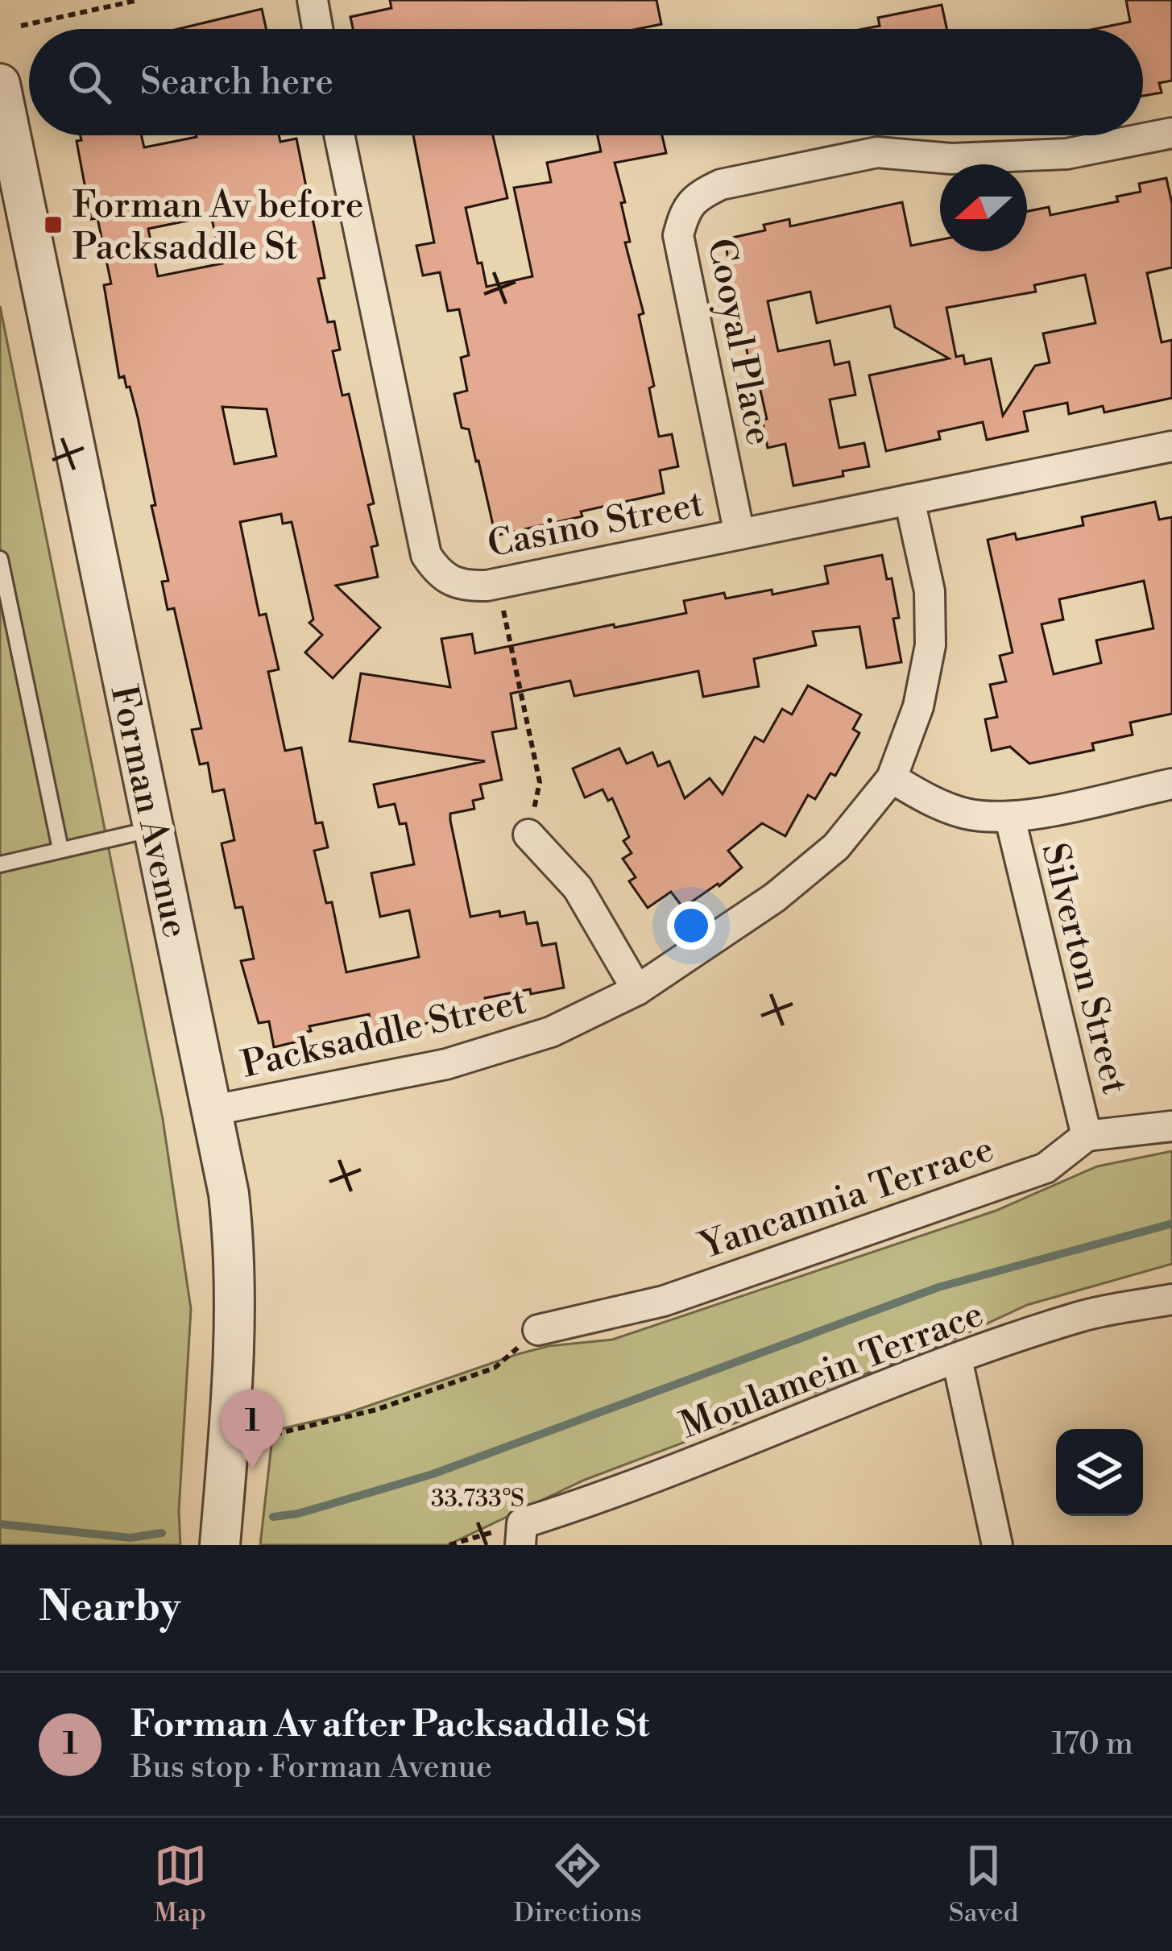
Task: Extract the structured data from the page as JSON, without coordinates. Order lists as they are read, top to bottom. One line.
{"streets":{"street":["Cooyal Place","Casino Street","Forman Avenue","Silverton Street","Packsaddle Street","Yancannia Terrace","Moulamein Terrace"]},"crossings":[["Cooyal Place","Casino Street"],["Casino Street","Packsaddle Street"],["Forman Avenue","Packsaddle Street"],["Silverton Street","Yancannia Terrace"]],"places":{"transit":["Forman Av before Packsaddle St"]},"north":"left","page":{"search":"Search here","pins":"1","heading":"Nearby","list":[{"mark":"1","name":"Forman Av after Packsaddle St","note":"Bus stop · Forman Avenue","value":"170 m"}],"nav":["Map","Directions","Saved"]},"coordinates":["33.733°S"]}
